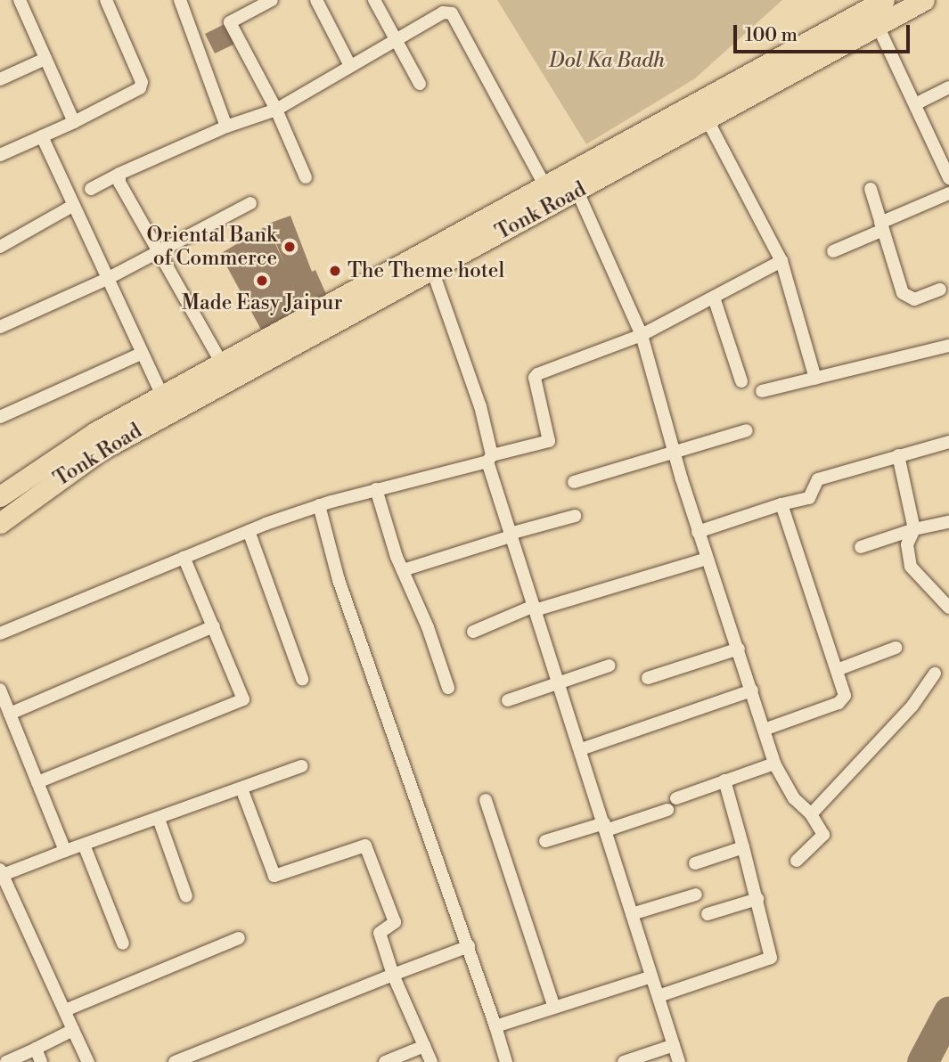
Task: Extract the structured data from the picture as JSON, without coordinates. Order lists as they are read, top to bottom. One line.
{"streets":{"main road":["Tonk Road"]},"parks":["Dol Ka Badh"],"places":["Oriental Bank of Commerce","The Theme hotel","Made Easy Jaipur"],"scale_bar":"100 m"}
